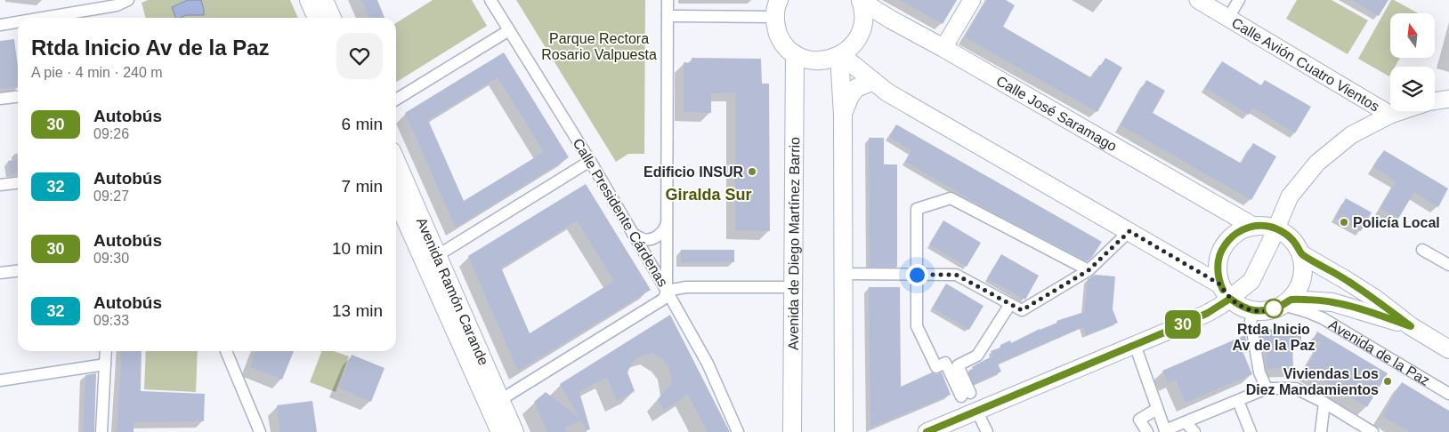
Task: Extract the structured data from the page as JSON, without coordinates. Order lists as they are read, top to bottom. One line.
{"streets":{"main road":["Calle José Saramago","Avenida de Diego Martínez Barrio","Avenida Ramón Carande"],"street":["Calle Avión Cuatro Vientos","Calle Presidente Cárdenas","Avenida de la Paz"]},"districts":["Giralda Sur"],"parks":["Parque Rectora Rosario Valpuesta"],"places":["Edificio INSUR","Policía Local","Rtda Inicio Av de la Paz","Viviendas Los Diez Mandamientos"],"lines":["bus line 30"],"north":"top","page":{"on_map":"30","heading":["Rtda Inicio Av de la Paz","A pie · 4 min · 240 m"],"list":[{"mark":"30","name":"Autobús","note":"09:26","value":"6 min"},{"mark":"32","name":"Autobús","note":"09:27","value":"7 min"},{"mark":"30","name":"Autobús","note":"09:30","value":"10 min"},{"mark":"32","name":"Autobús","note":"09:33","value":"13 min"}]}}
